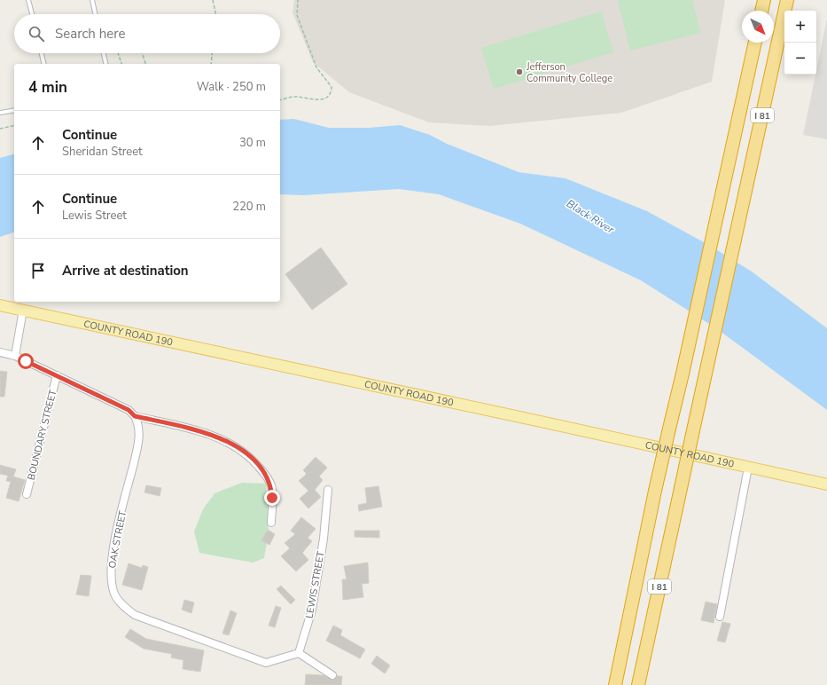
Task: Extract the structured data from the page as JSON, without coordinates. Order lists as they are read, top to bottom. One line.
{"streets":{"highway":["I 81"],"main road":["COUNTY ROAD 190"],"street":["BOUNDARY STREET","OAK STREET","LEWIS STREET"]},"crossings":[["OAK STREET","LEWIS STREET"]],"water":["Black River"],"places":["Jefferson Community College"],"north":"bottom right","page":{"map_buttons":["+","−"],"search":"Search here","heading":["4 min","Walk · 250 m"],"list":[["Continue","Sheridan Street","30 m"],["Continue","Lewis Street","220 m"],"Arrive at destination"]}}
